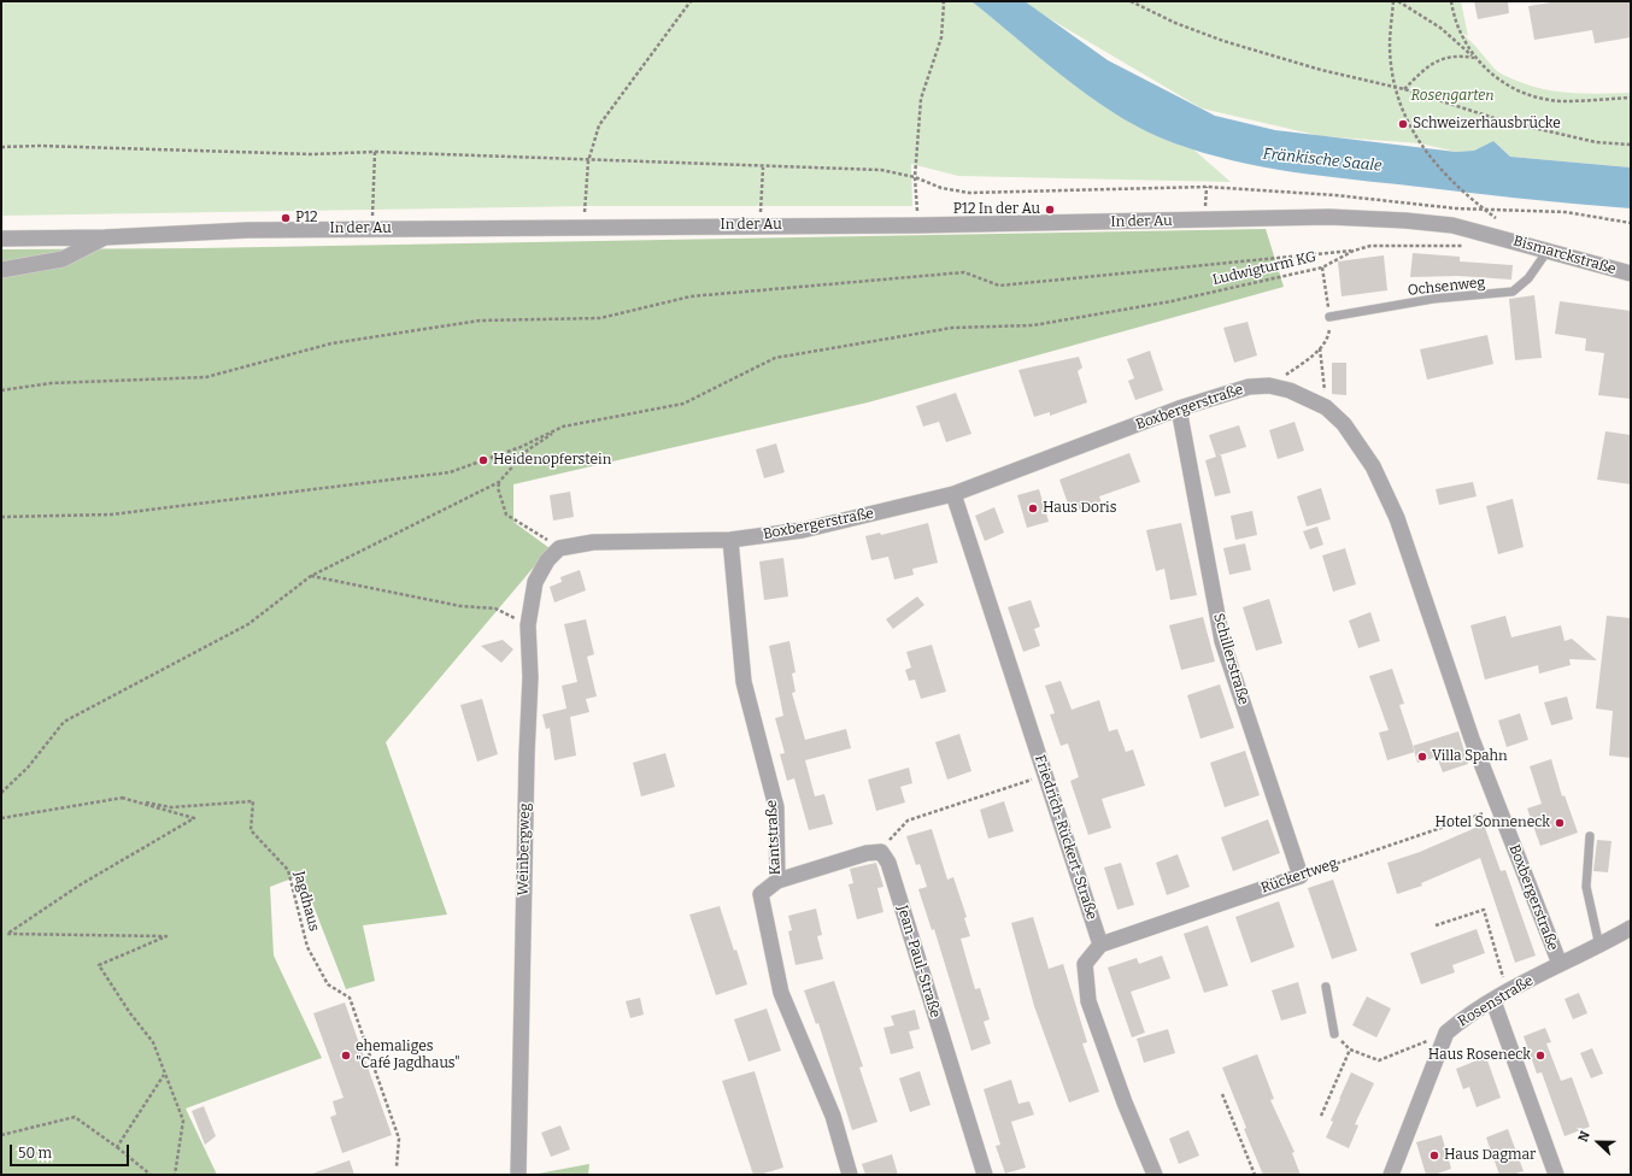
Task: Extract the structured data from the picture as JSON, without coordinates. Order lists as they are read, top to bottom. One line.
{"streets":{"street":["In der Au","Bismarckstraße","Boxbergerstraße","Schillerstraße","Kantstraße","Friedrich-Rückert-Straße","Weinbergweg","Rückertweg","Jean-Paul-Straße","Rosenstraße"],"lane":["Ochsenweg"],"path":["Ludwigturm KG","Jagdhaus"]},"crossings":[["In der Au","Bismarckstraße"],["Bismarckstraße","Ochsenweg"],["Boxbergerstraße","Schillerstraße"],["Boxbergerstraße","Kantstraße"],["Boxbergerstraße","Friedrich-Rückert-Straße"],["Boxbergerstraße","Weinbergweg"],["Boxbergerstraße","Rückertweg"],["Boxbergerstraße","Rosenstraße"],["Schillerstraße","Rückertweg"],["Kantstraße","Jean-Paul-Straße"],["Friedrich-Rückert-Straße","Rückertweg"]],"water":["Fränkische Saale"],"parks":["Rosengarten"],"places":["Schweizerhausbrücke","P12 In der Au","P12","Heidenopferstein","Haus Doris","Villa Spahn","Hotel Sonneneck","ehemaliges \"Café Jagdhaus\"","Haus Roseneck","Haus Dagmar"],"scale_bar":"50 m","north":"left"}
